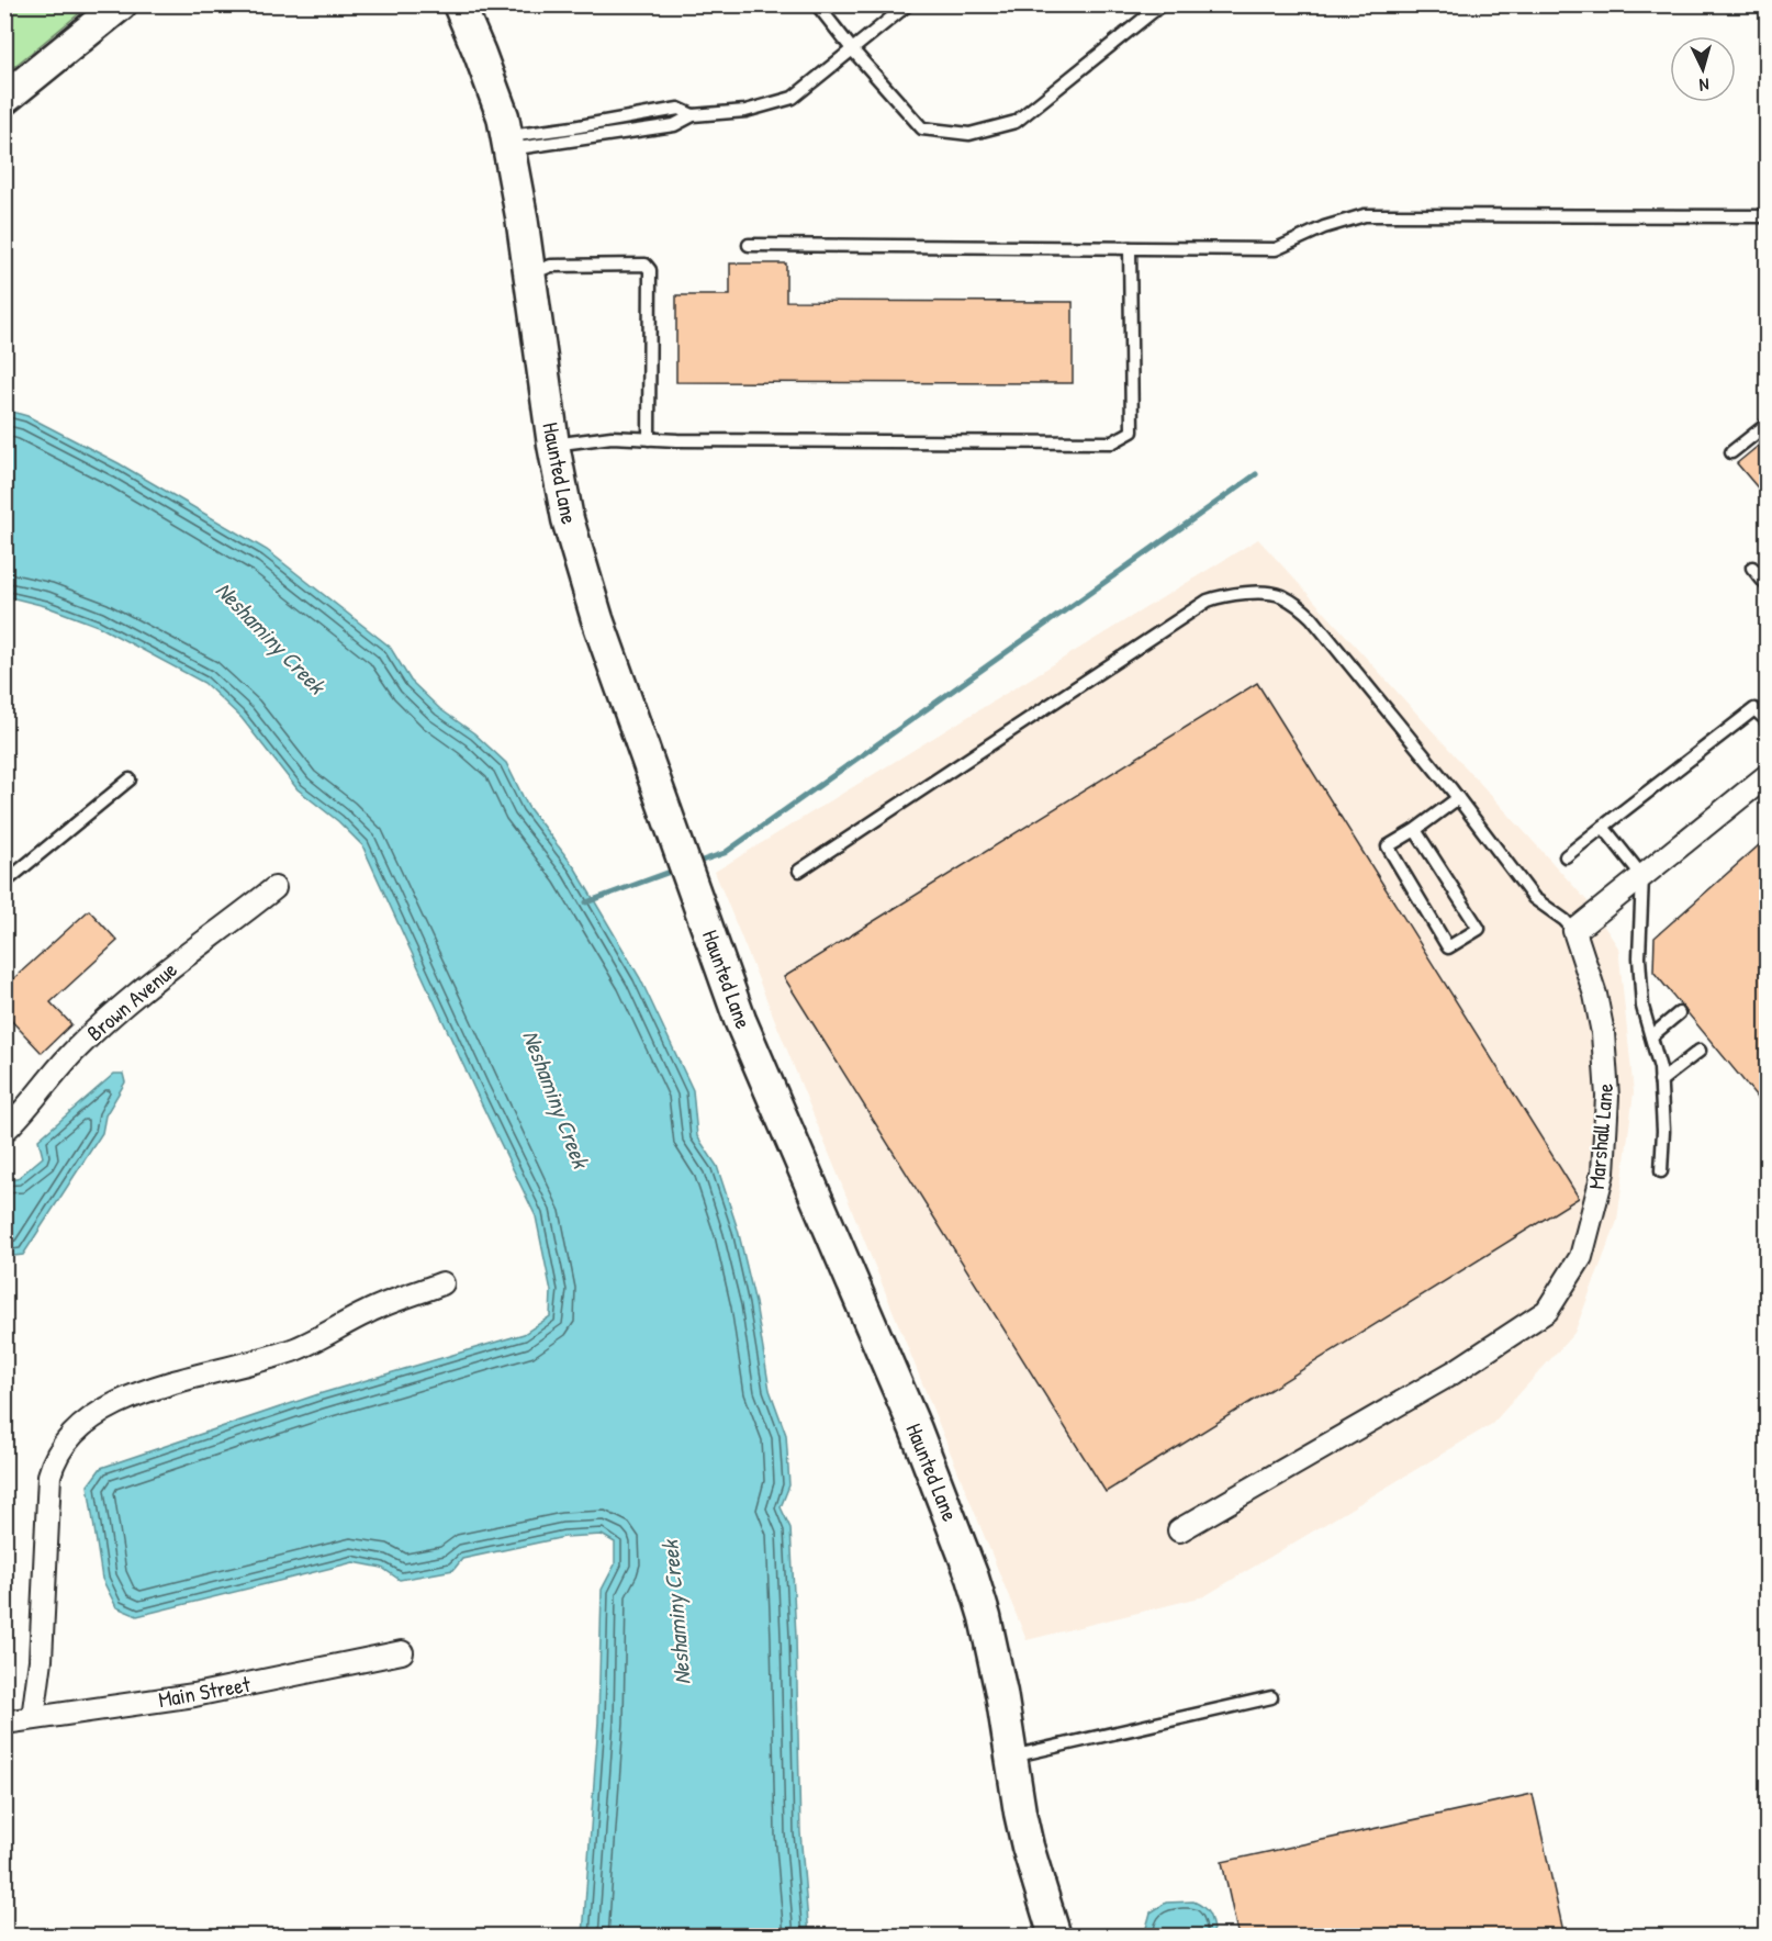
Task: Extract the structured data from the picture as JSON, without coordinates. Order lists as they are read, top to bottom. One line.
{"streets":{"street":["Haunted Lane","Brown Avenue","Marshall Lane","Main Street"]},"water":["Neshaminy Creek"],"north":"bottom"}
